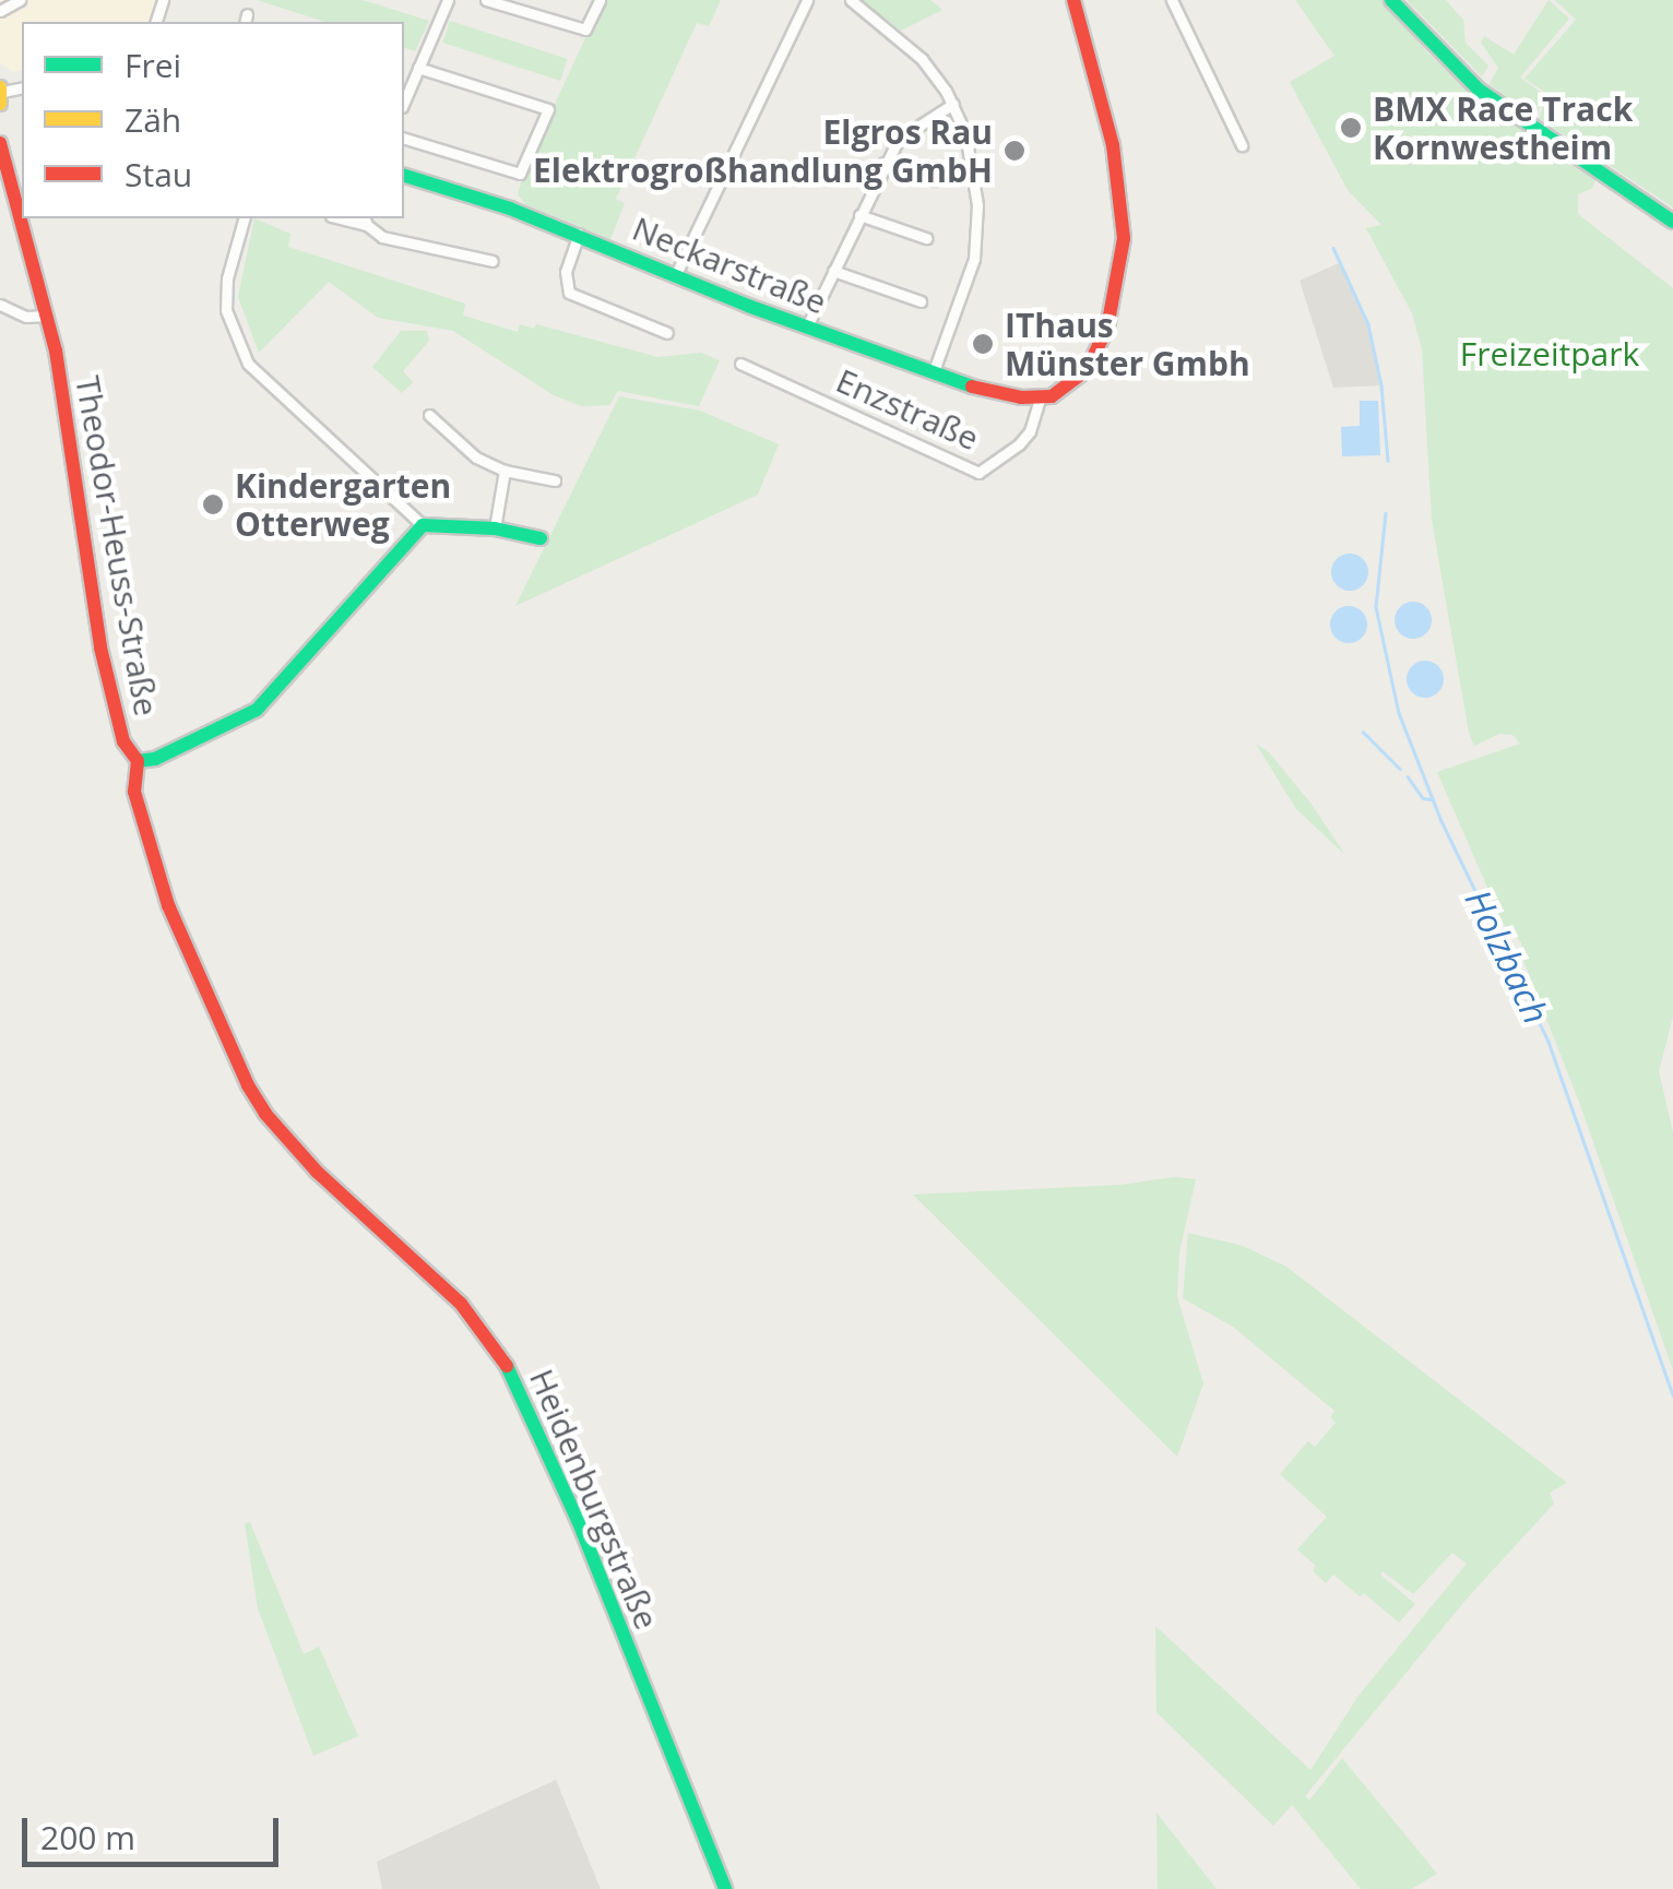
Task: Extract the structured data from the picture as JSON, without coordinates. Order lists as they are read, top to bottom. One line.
{"streets":{"street":["Neckarstraße","Enzstraße","Theodor-Heuss-Straße","Heidenburgstraße"]},"crossings":[["Neckarstraße","Enzstraße"],["Theodor-Heuss-Straße","Heidenburgstraße"]],"water":["Holzbach"],"parks":["Freizeitpark"],"places":["BMX Race Track Kornwestheim","Elgros Rau Elektrogroßhandlung GmbH","IThaus Münster Gmbh","Kindergarten Otterweg"],"legend":["Frei","Zäh","Stau"],"scale_bar":"200 m"}
